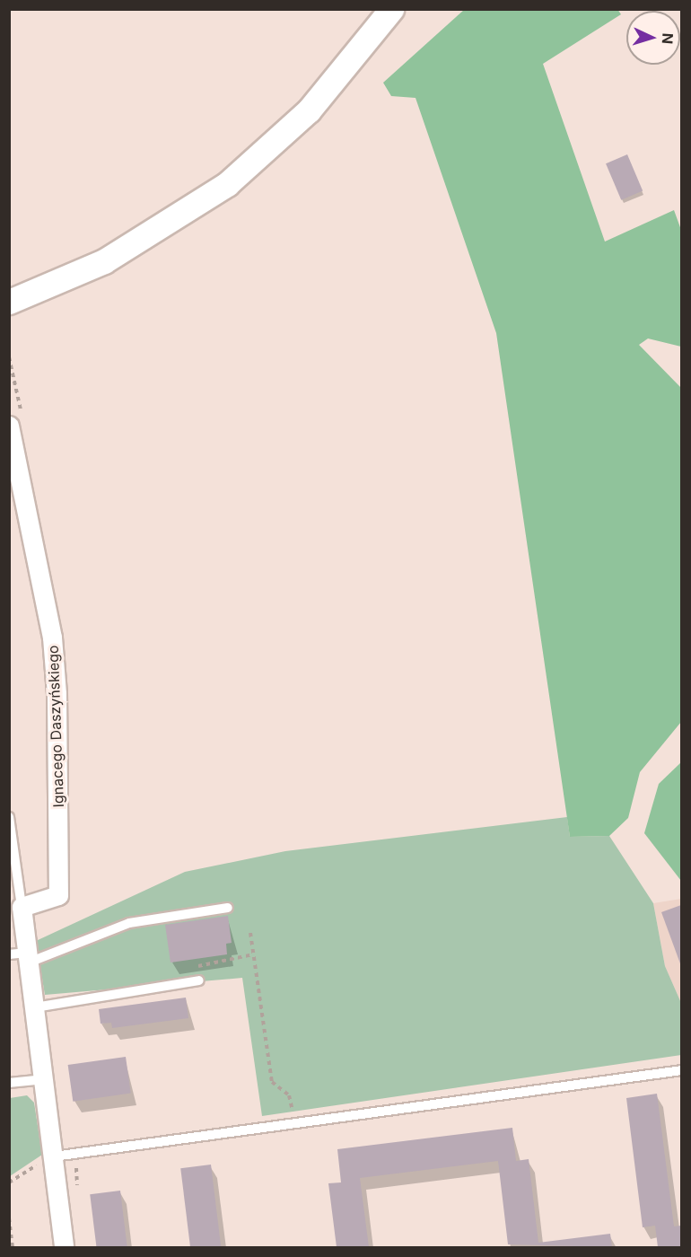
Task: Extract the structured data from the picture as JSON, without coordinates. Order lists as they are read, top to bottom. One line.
{"streets":{"street":["Ignacego Daszyńskiego"]},"north":"right"}
